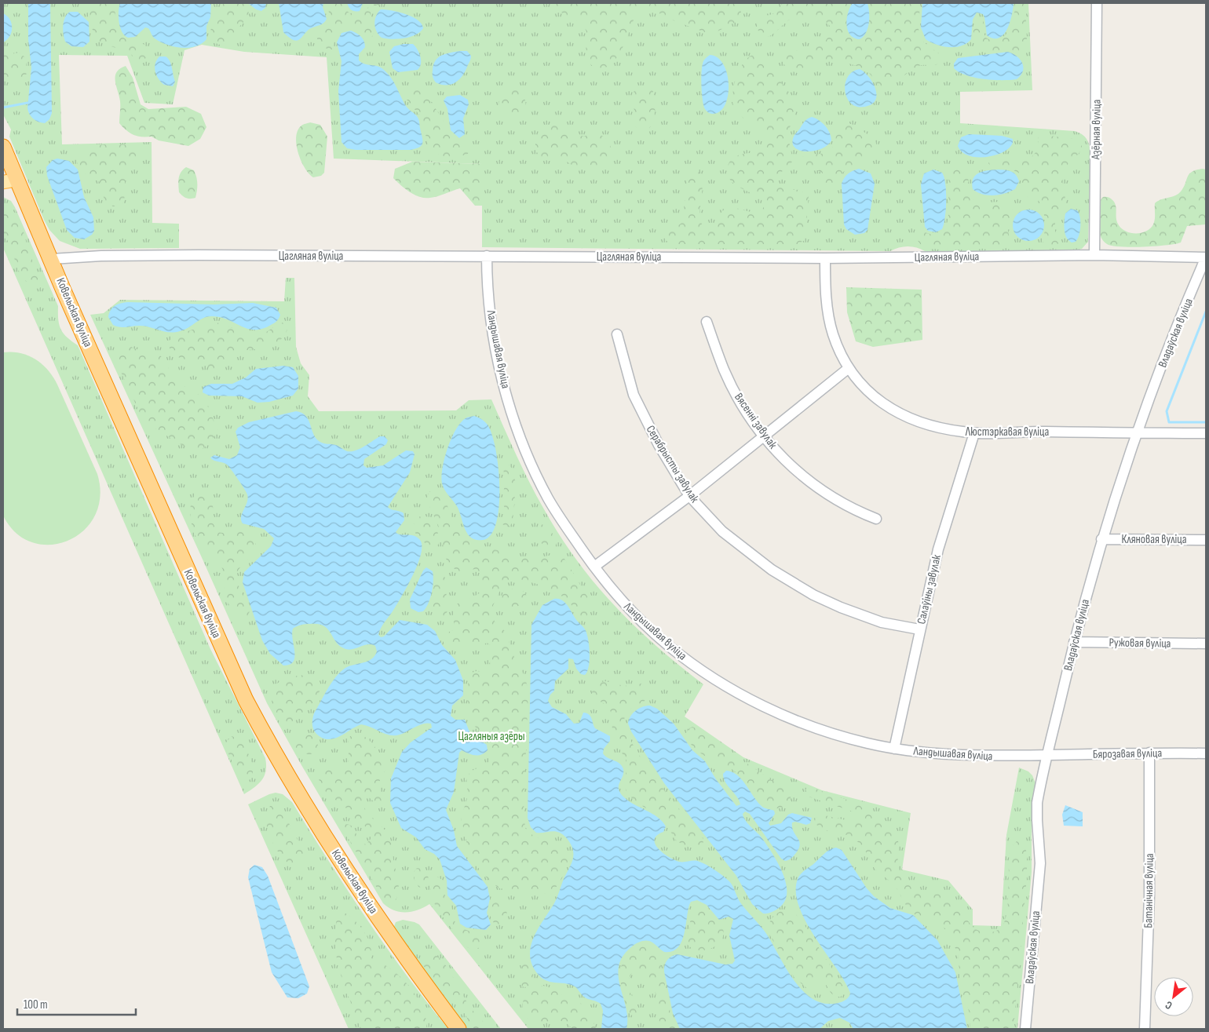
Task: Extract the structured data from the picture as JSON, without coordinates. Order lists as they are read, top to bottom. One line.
{"streets":{"highway":["Ковельская вуліца"],"street":["Азёрная вуліца","Цагляная вуліца","Владаўская вуліца","Ландышавая вуліца","Вясенні завулак","Люстэркавая вуліца","Серабрысты завулак","Кляновая вуліца","Салаўіны завулак","Ружовая вуліца","Бярозавая вуліца","Батанічная вуліца"]},"crossings":[["Азёрная вуліца","Цагляная вуліца"],["Цагляная вуліца","Ковельская вуліца"],["Цагляная вуліца","Владаўская вуліца"],["Цагляная вуліца","Ландышавая вуліца"],["Цагляная вуліца","Люстэркавая вуліца"],["Владаўская вуліца","Ландышавая вуліца"],["Владаўская вуліца","Люстэркавая вуліца"],["Владаўская вуліца","Кляновая вуліца"],["Владаўская вуліца","Ружовая вуліца"],["Владаўская вуліца","Бярозавая вуліца"],["Ландышавая вуліца","Салаўіны завулак"],["Ландышавая вуліца","Бярозавая вуліца"],["Люстэркавая вуліца","Салаўіны завулак"],["Серабрысты завулак","Салаўіны завулак"],["Бярозавая вуліца","Батанічная вуліца"]],"parks":["Цагляныя азёры"],"scale_bar":"100 m","north":"bottom left"}
